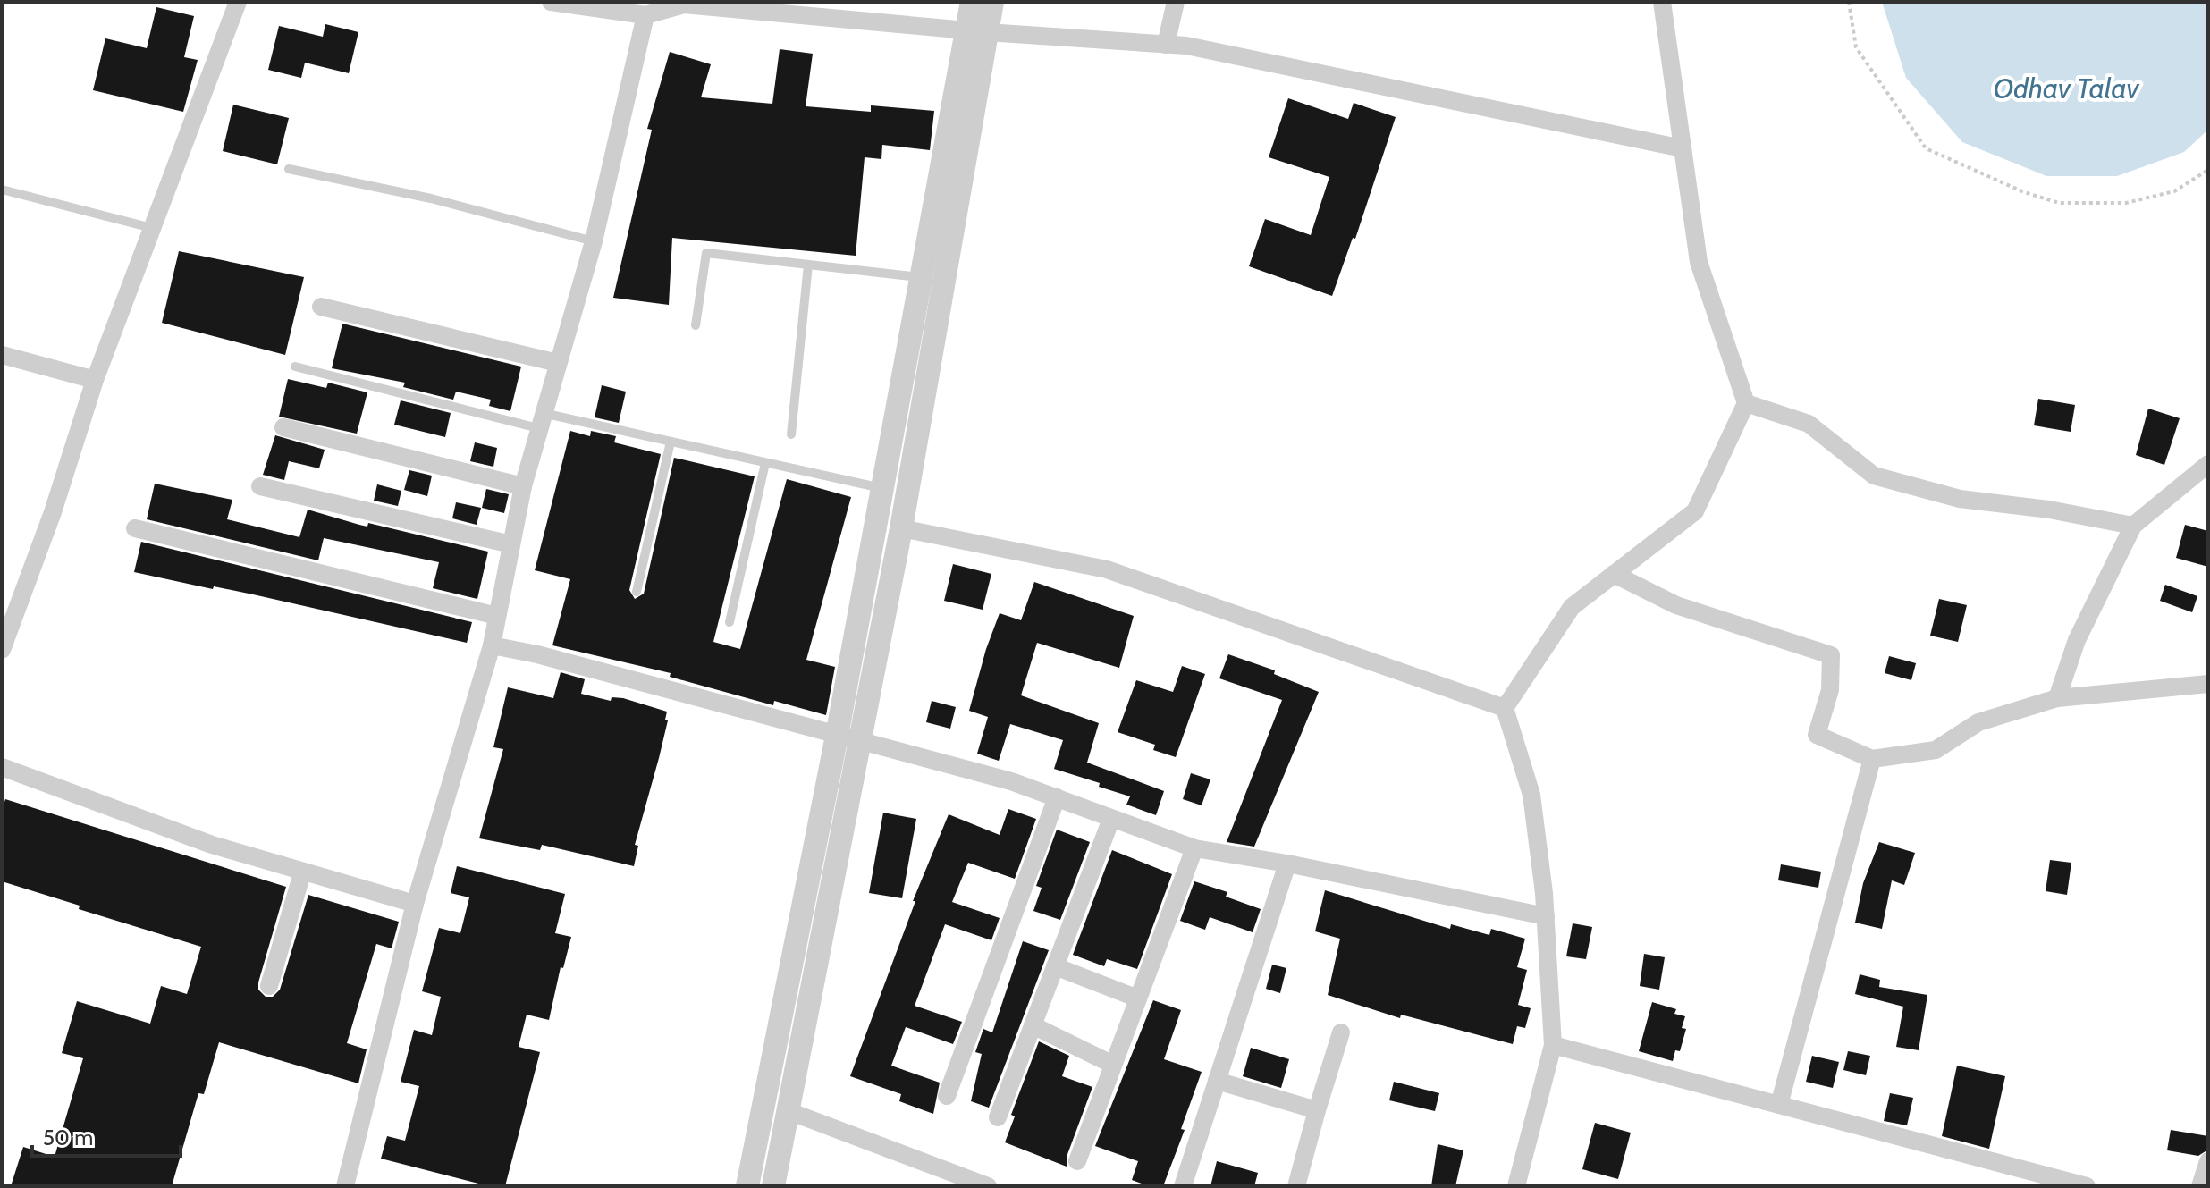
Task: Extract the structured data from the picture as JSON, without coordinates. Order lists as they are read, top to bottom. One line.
{"water":["Odhav Talav"],"scale_bar":"50 m"}
